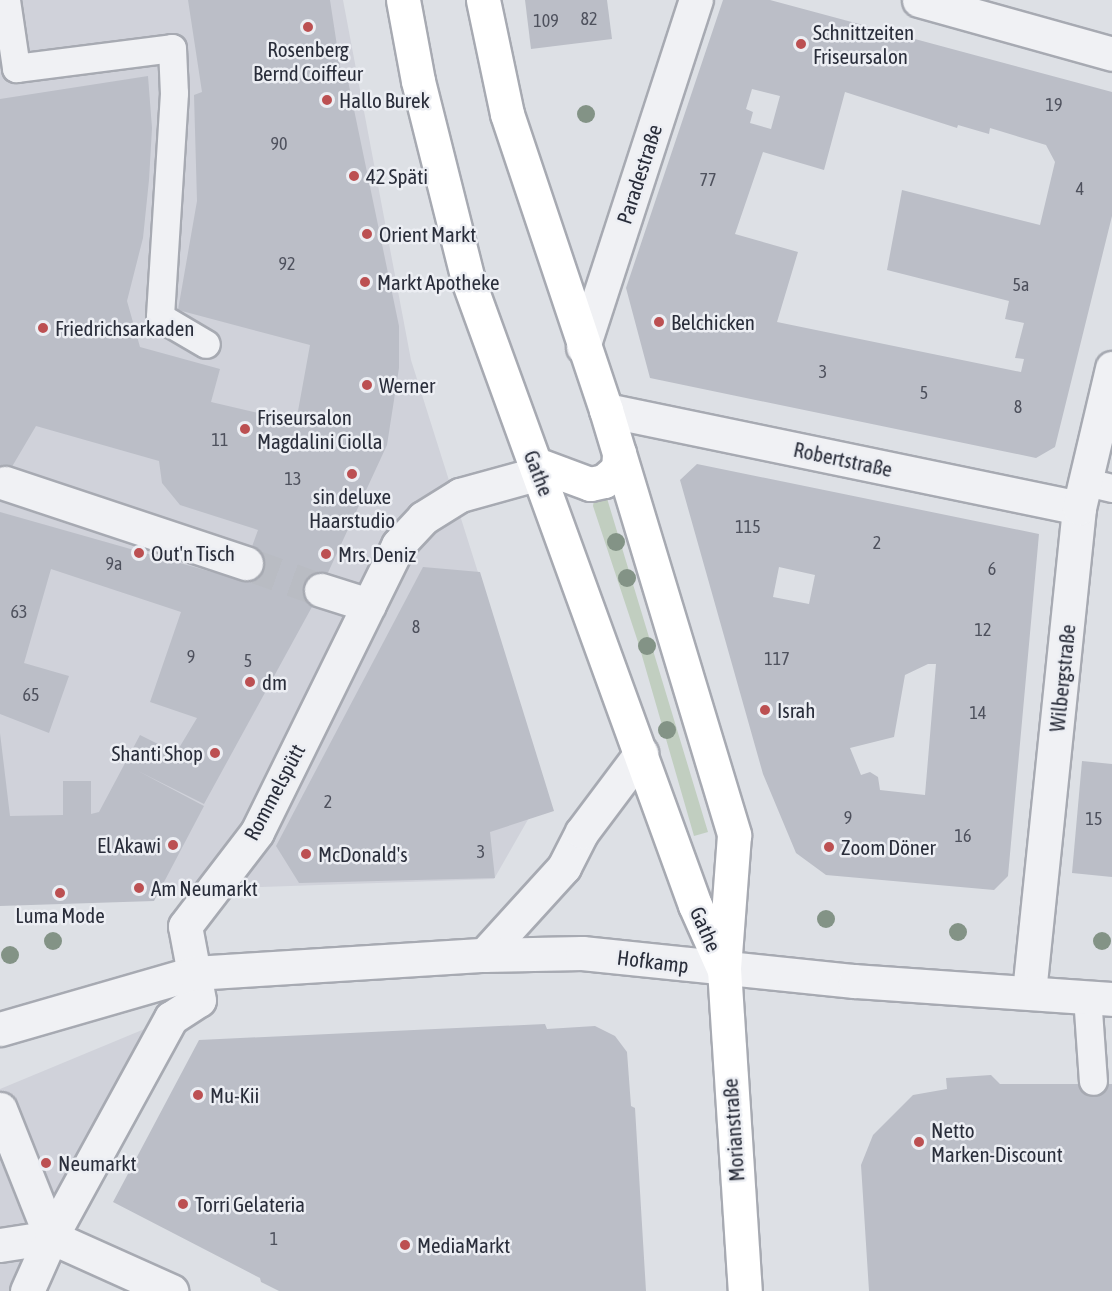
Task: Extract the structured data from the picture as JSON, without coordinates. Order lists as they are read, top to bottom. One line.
{"streets":{"main road":["Gathe","Morianstraße"],"street":["Paradestraße","Robertstraße","Wilbergstraße","Rommelspütt","Hofkamp"]},"crossings":[["Paradestraße","Gathe"],["Robertstraße","Gathe"],["Robertstraße","Wilbergstraße"],["Gathe","Rommelspütt"],["Gathe","Hofkamp"],["Gathe","Morianstraße"],["Wilbergstraße","Hofkamp"],["Rommelspütt","Hofkamp"],["Hofkamp","Morianstraße"]],"places":["Rosenberg Bernd Coiffeur","Schnittzeiten Friseursalon","Hallo Burek","42 Späti","Orient Markt","Markt Apotheke","Belchicken","Friedrichsarkaden","Werner","Friseursalon Magdalini Ciolla","sin deluxe Haarstudio","Out'n Tisch","Mrs. Deniz","dm","Israh","Shanti Shop","El Akawi","Zoom Döner","McDonald's","Am Neumarkt","Luma Mode","Mu-Kii","Netto Marken-Discount","Neumarkt","Torri Gelateria","MediaMarkt"],"house_numbers":["82","109","19","90","77","4","92","5a","3","5","8","11","13","115","2","9a","6","63","8","12","9","117","5","65","14","2","9","15","16","3","1"]}
